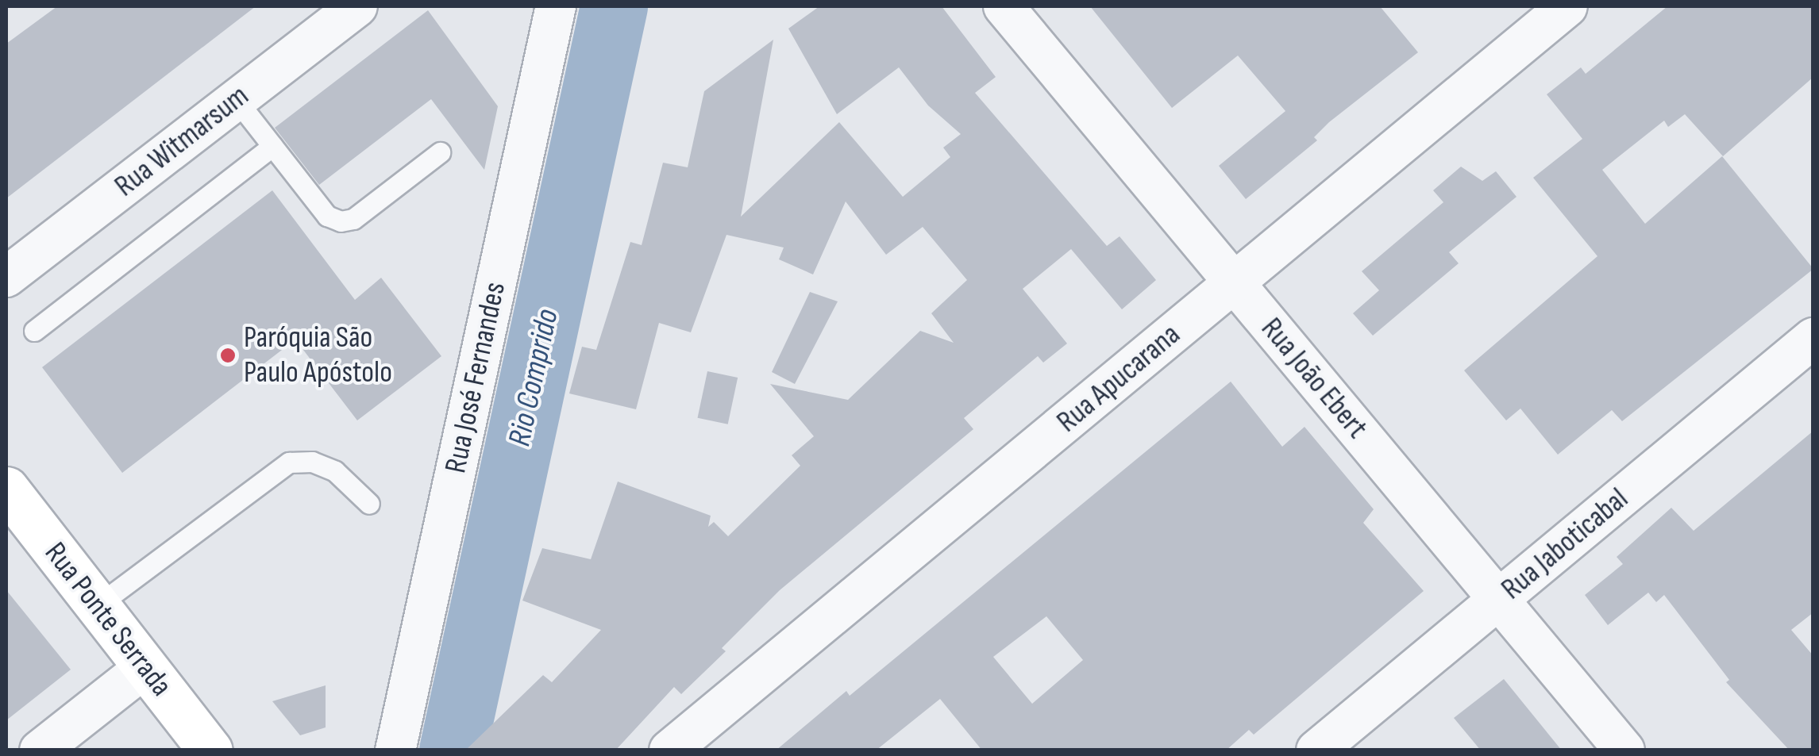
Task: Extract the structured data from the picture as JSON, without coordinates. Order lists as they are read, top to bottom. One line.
{"streets":{"street":["Rua Witmarsum","Rua José Fernandes","Rua Apucarana","Rua João Ebert","Rua Jaboticabal","Rua Ponte Serrada"]},"crossings":[["Rua Apucarana","Rua João Ebert"],["Rua João Ebert","Rua Jaboticabal"]],"water":["Rio Comprido"],"places":["Paróquia São Paulo Apóstolo"]}
